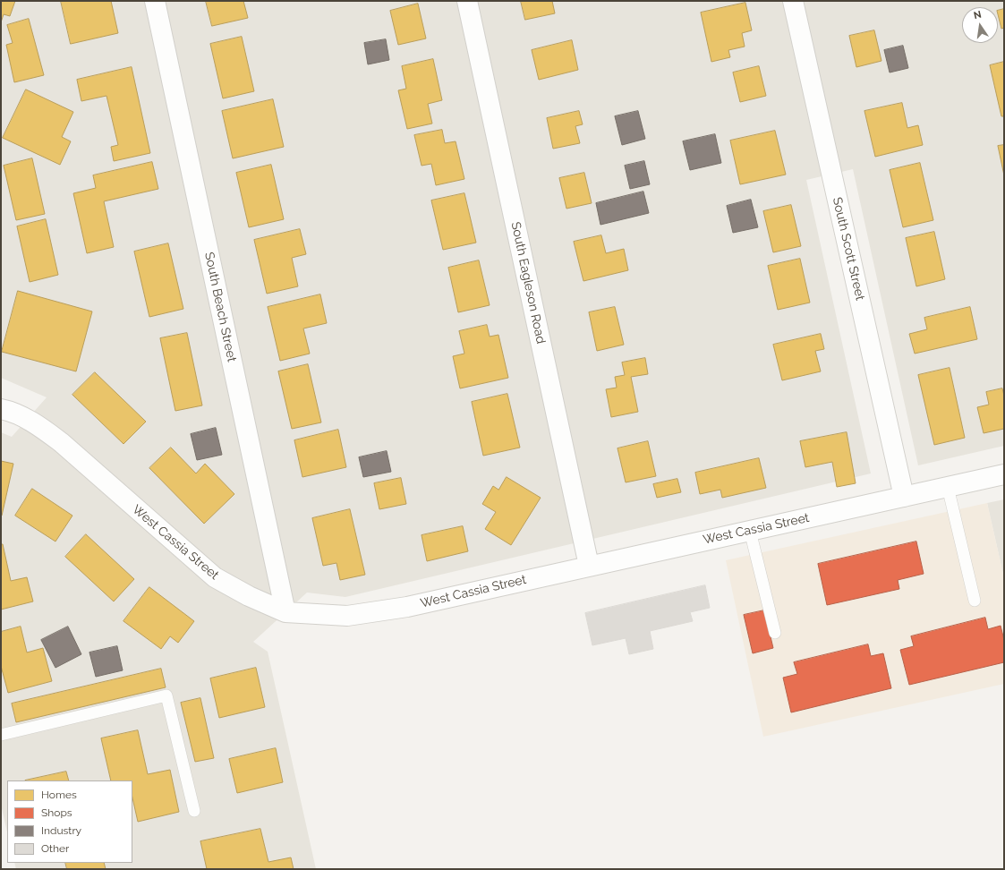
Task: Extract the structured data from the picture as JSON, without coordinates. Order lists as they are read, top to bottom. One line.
{"streets":{"street":["South Scott Street","South Eagleson Road","South Beach Street","West Cassia Street"]},"crossings":[["South Scott Street","West Cassia Street"],["South Eagleson Road","West Cassia Street"],["South Beach Street","West Cassia Street"]],"legend":["Homes","Shops","Industry","Other"],"north":"top"}
